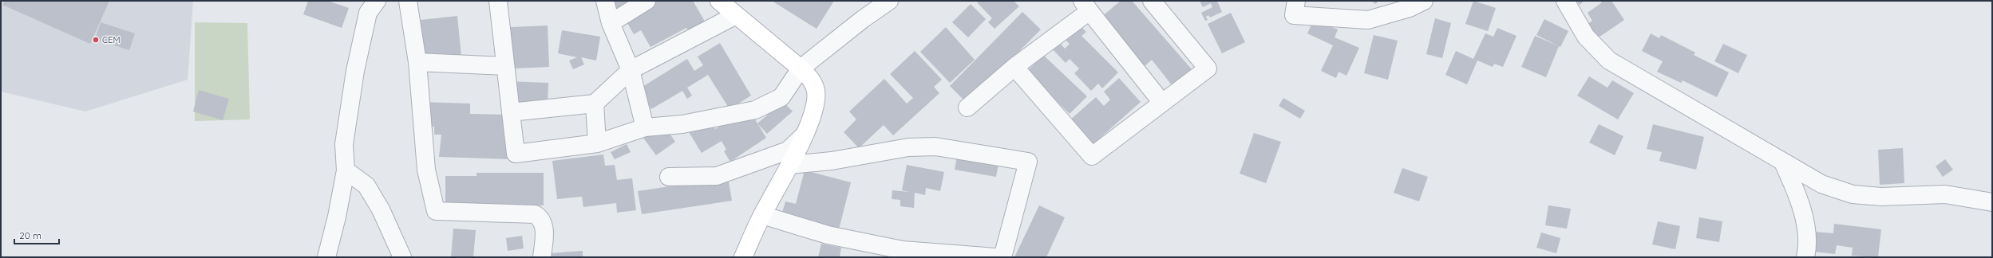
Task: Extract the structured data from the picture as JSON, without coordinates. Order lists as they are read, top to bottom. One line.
{"places":["CEM"],"scale_bar":"20 m"}
